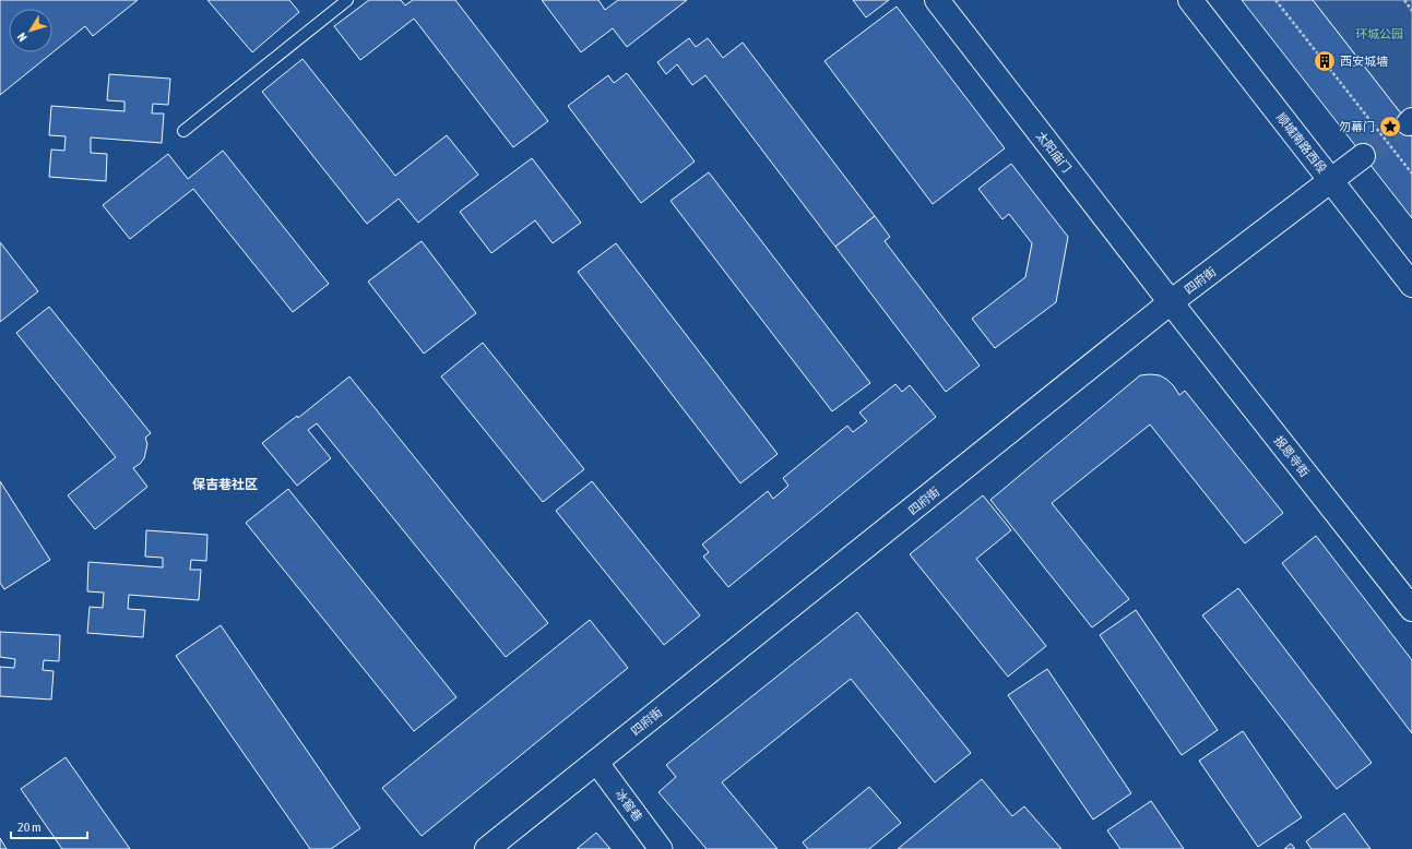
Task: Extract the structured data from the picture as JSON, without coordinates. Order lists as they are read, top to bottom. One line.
{"streets":{"street":["顺城南路西段","太阳庙门","四府街","报恩寺街","冰窖巷"]},"crossings":[["顺城南路西段","四府街"],["太阳庙门","四府街"],["太阳庙门","报恩寺街"],["四府街","报恩寺街"],["四府街","冰窖巷"]],"districts":["保吉巷社区"],"parks":["环城公园"],"places":{"building":["西安城墙"],"place":["勿幕门"]},"scale_bar":"20 m","north":"bottom left"}
